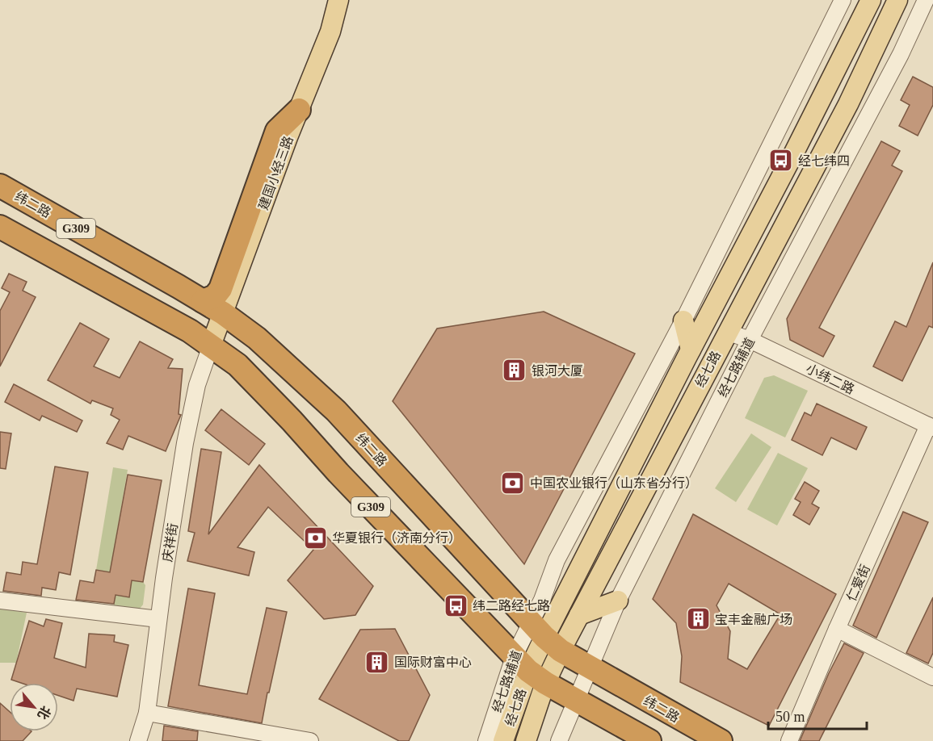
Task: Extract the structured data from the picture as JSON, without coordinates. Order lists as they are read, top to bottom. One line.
{"streets":{"highway":["纬二路","G309"],"main road":["建国小经三路","经七路"],"street":["经七路辅道","小纬二路","庆祥街","仁爱街"]},"crossings":[["建国小经三路","纬二路"],["建国小经三路","G309"],["建国小经三路","庆祥街"],["纬二路","经七路辅道"],["纬二路","经七路"],["G309","经七路辅道"],["G309","经七路"],["G309","庆祥街"],["经七路辅道","经七路"],["经七路辅道","小纬二路"],["经七路","小纬二路"],["小纬二路","仁爱街"]],"places":{"bus stop":["经七纬四","纬二路经七路"],"building":["银河大厦","宝丰金融广场","国际财富中心"],"bank":["中国农业银行（山东省分行）","华夏银行（济南分行）"]},"scale_bar":"50 m","north":"bottom right"}
